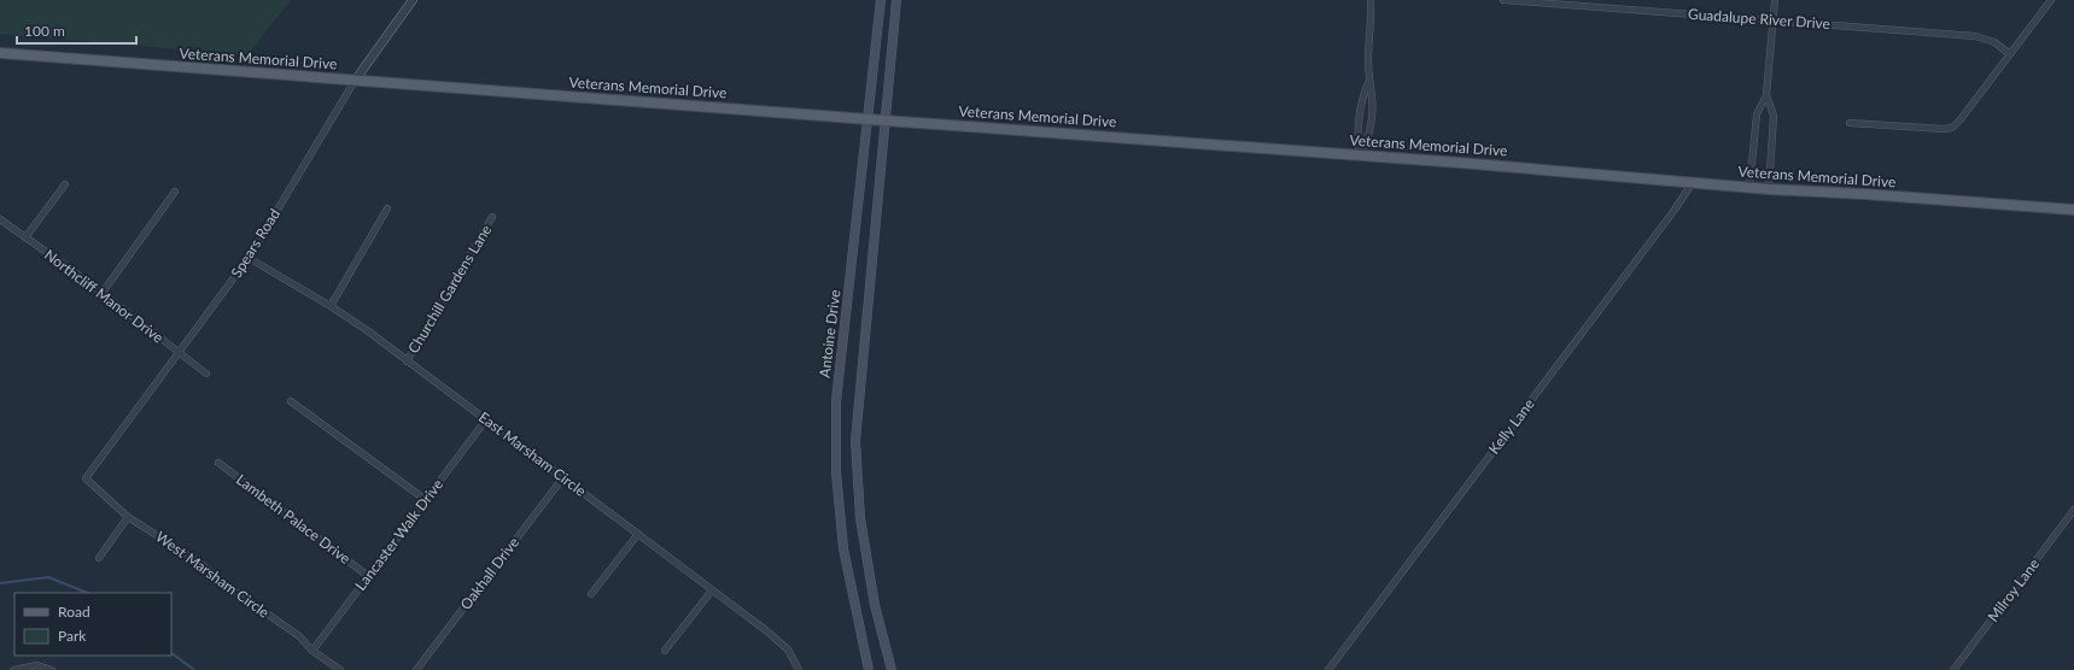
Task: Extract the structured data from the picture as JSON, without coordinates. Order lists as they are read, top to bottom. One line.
{"streets":{"main road":["Veterans Memorial Drive","Antoine Drive"],"street":["Guadalupe River Drive","Spears Road","Churchill Gardens Lane","Northcliff Manor Drive","Kelly Lane","East Marsham Circle","Lambeth Palace Drive","Lancaster Walk Drive","Oakhall Drive","West Marsham Circle","Milroy Lane"]},"crossings":[["Veterans Memorial Drive","Spears Road"],["Veterans Memorial Drive","Antoine Drive"],["Veterans Memorial Drive","Kelly Lane"],["Spears Road","Northcliff Manor Drive"],["Spears Road","East Marsham Circle"],["Spears Road","West Marsham Circle"],["Churchill Gardens Lane","East Marsham Circle"],["East Marsham Circle","Lancaster Walk Drive"],["East Marsham Circle","Oakhall Drive"],["Lambeth Palace Drive","Lancaster Walk Drive"],["Lancaster Walk Drive","West Marsham Circle"]],"legend":["Road","Park"],"scale_bar":"100 m"}
